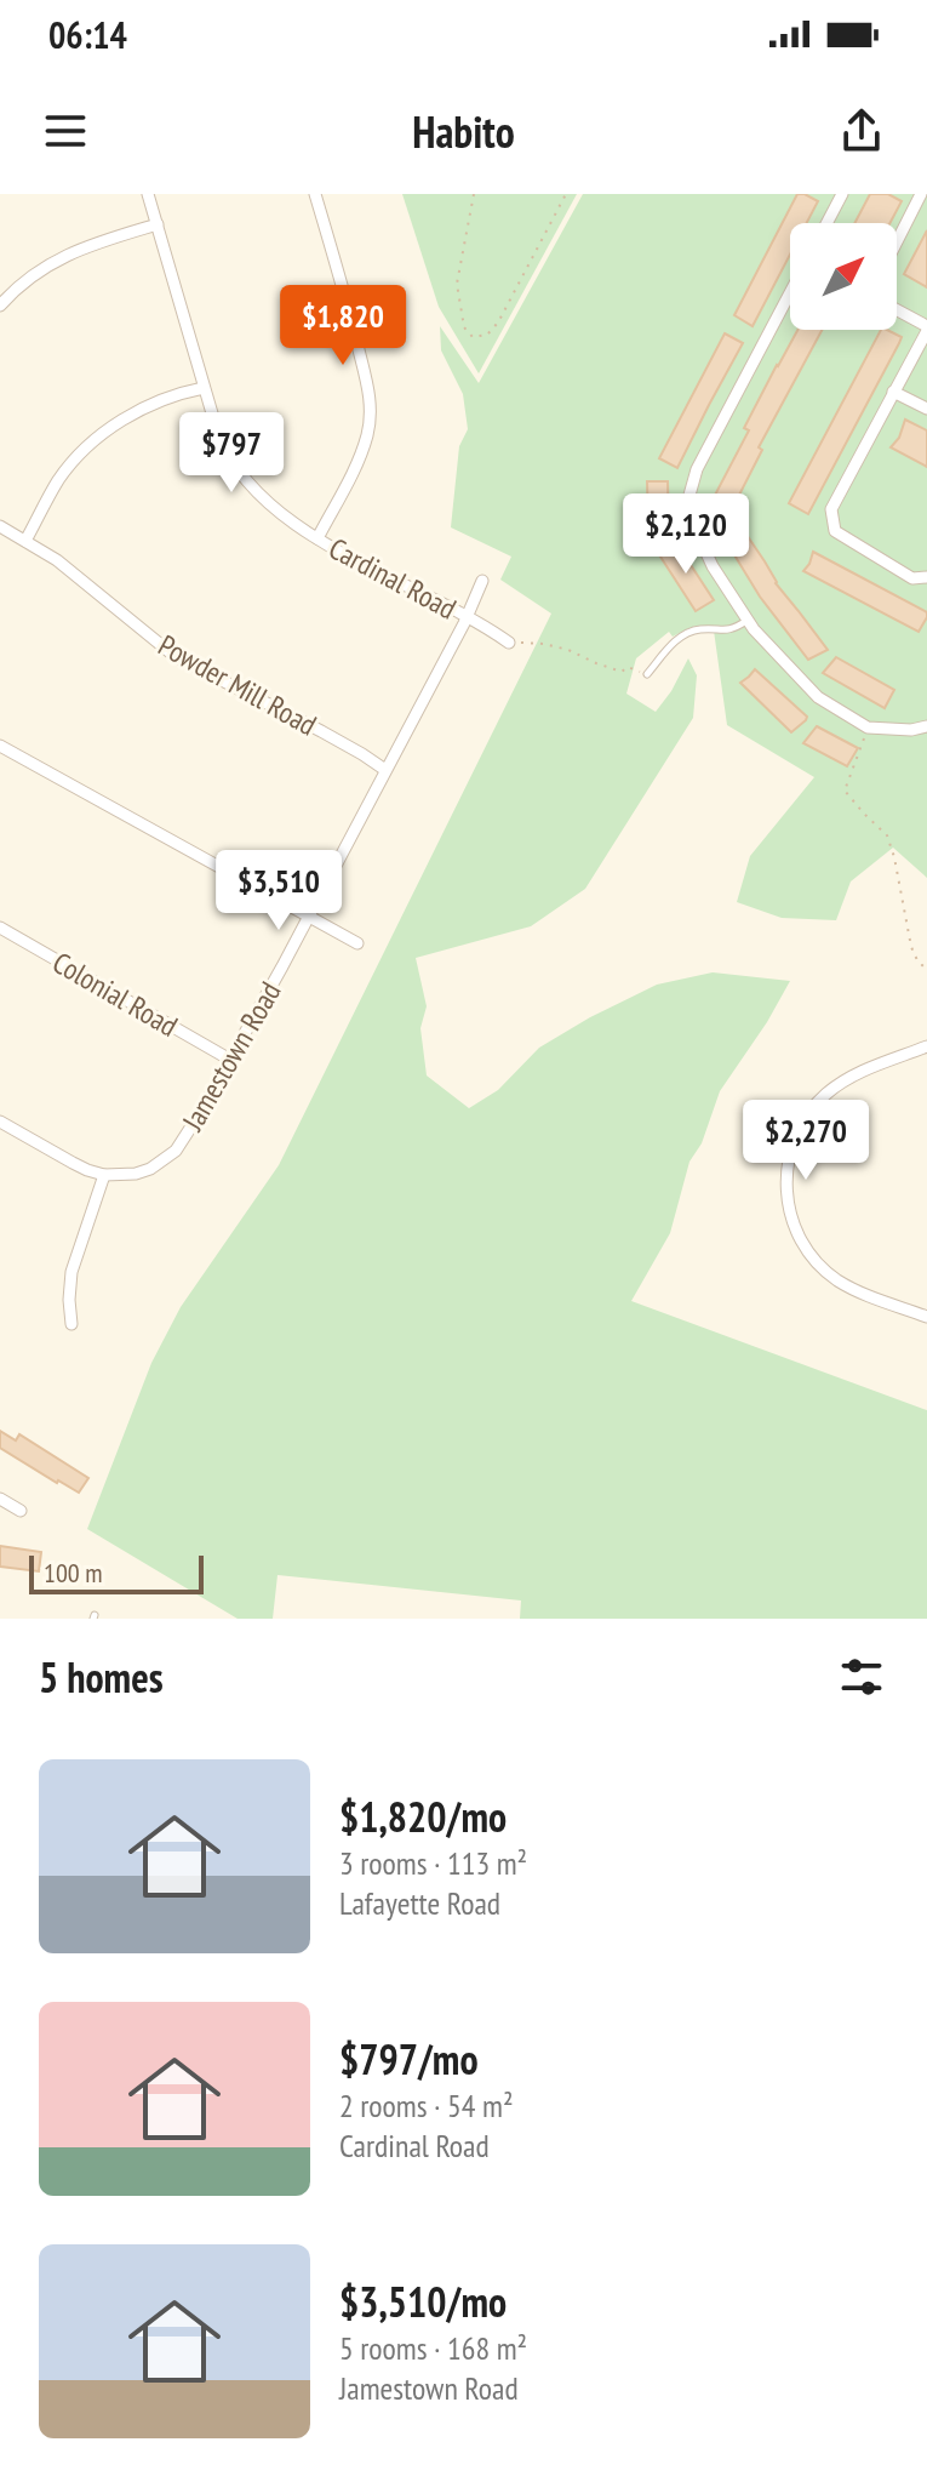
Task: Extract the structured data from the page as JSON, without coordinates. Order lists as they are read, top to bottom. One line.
{"streets":{"street":["Cardinal Road","Powder Mill Road","Colonial Road","Jamestown Road"]},"crossings":[["Cardinal Road","Jamestown Road"],["Powder Mill Road","Jamestown Road"],["Colonial Road","Jamestown Road"]],"scale_bar":"100 m","north":"top right","page":{"status":"06:14","header":"Habito","price":["$1,820","$797","$2,120","$3,510","$2,270"],"scale":"100 m","heading":"5 homes","list":[{"name":"$1,820/mo","note":"3 rooms · 113 m² · Lafayette Road"},{"name":"$797/mo","note":"2 rooms · 54 m² · Cardinal Road"},{"name":"$3,510/mo","note":"5 rooms · 168 m² · Jamestown Road"}]}}
